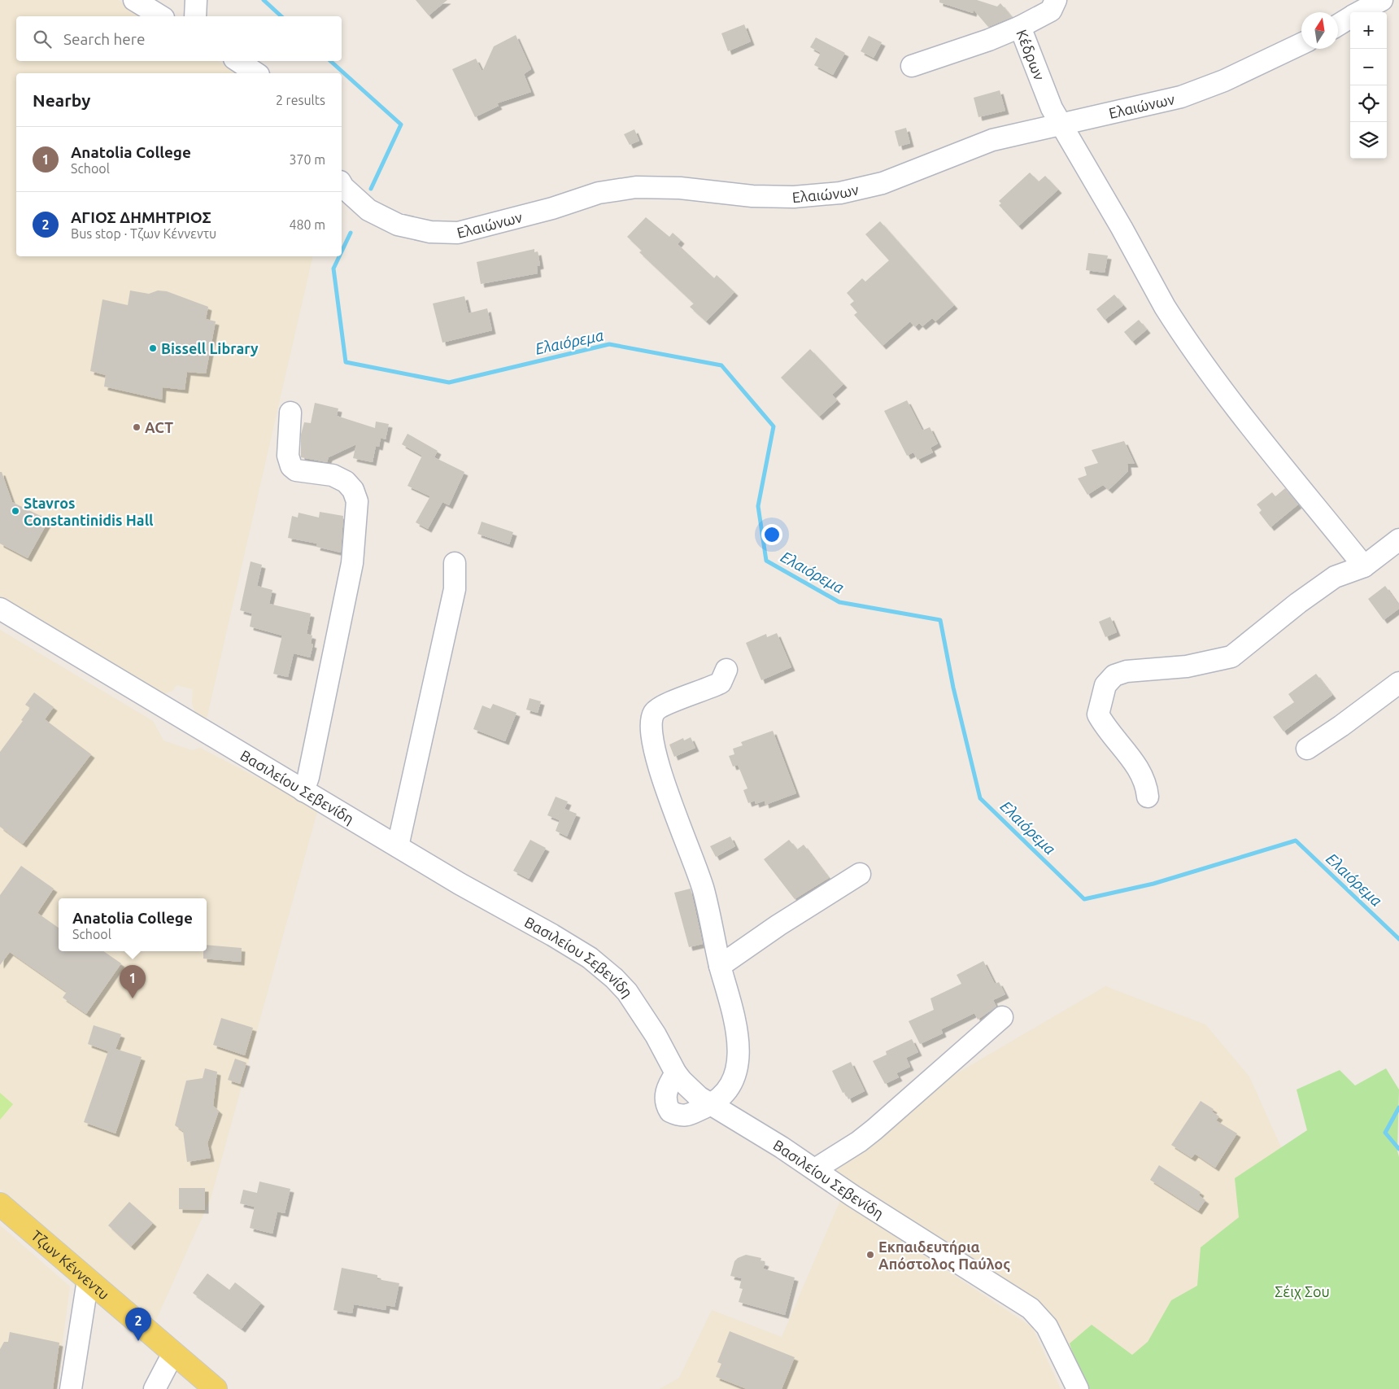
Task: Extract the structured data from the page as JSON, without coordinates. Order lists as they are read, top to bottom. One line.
{"streets":{"main road":["Τζων Κέννεντυ"],"street":["Κέδρων","Ελαιώνων","Βασιλείου Σεβενίδη"]},"crossings":[["Κέδρων","Ελαιώνων"]],"water":["Ελαιόρεμα"],"parks":["Σέιχ Σου"],"places":["Bissell Library","ACT","Stavros Constantinidis Hall","Εκπαιδευτήρια Απόστολος Παύλος"],"north":"top","page":{"map_buttons":["+","−"],"search":"Search here","heading":["Nearby","2 results"],"list":[{"mark":"1","name":"Anatolia College","note":"School","value":"370 m"},{"mark":"2","name":"ΑΓΙΟΣ ΔΗΜΗΤΡΙΟΣ","note":"Bus stop · Τζων Κέννεντυ","value":"480 m"}],"popup":["Anatolia College","School"],"pins":["1","2"]}}
